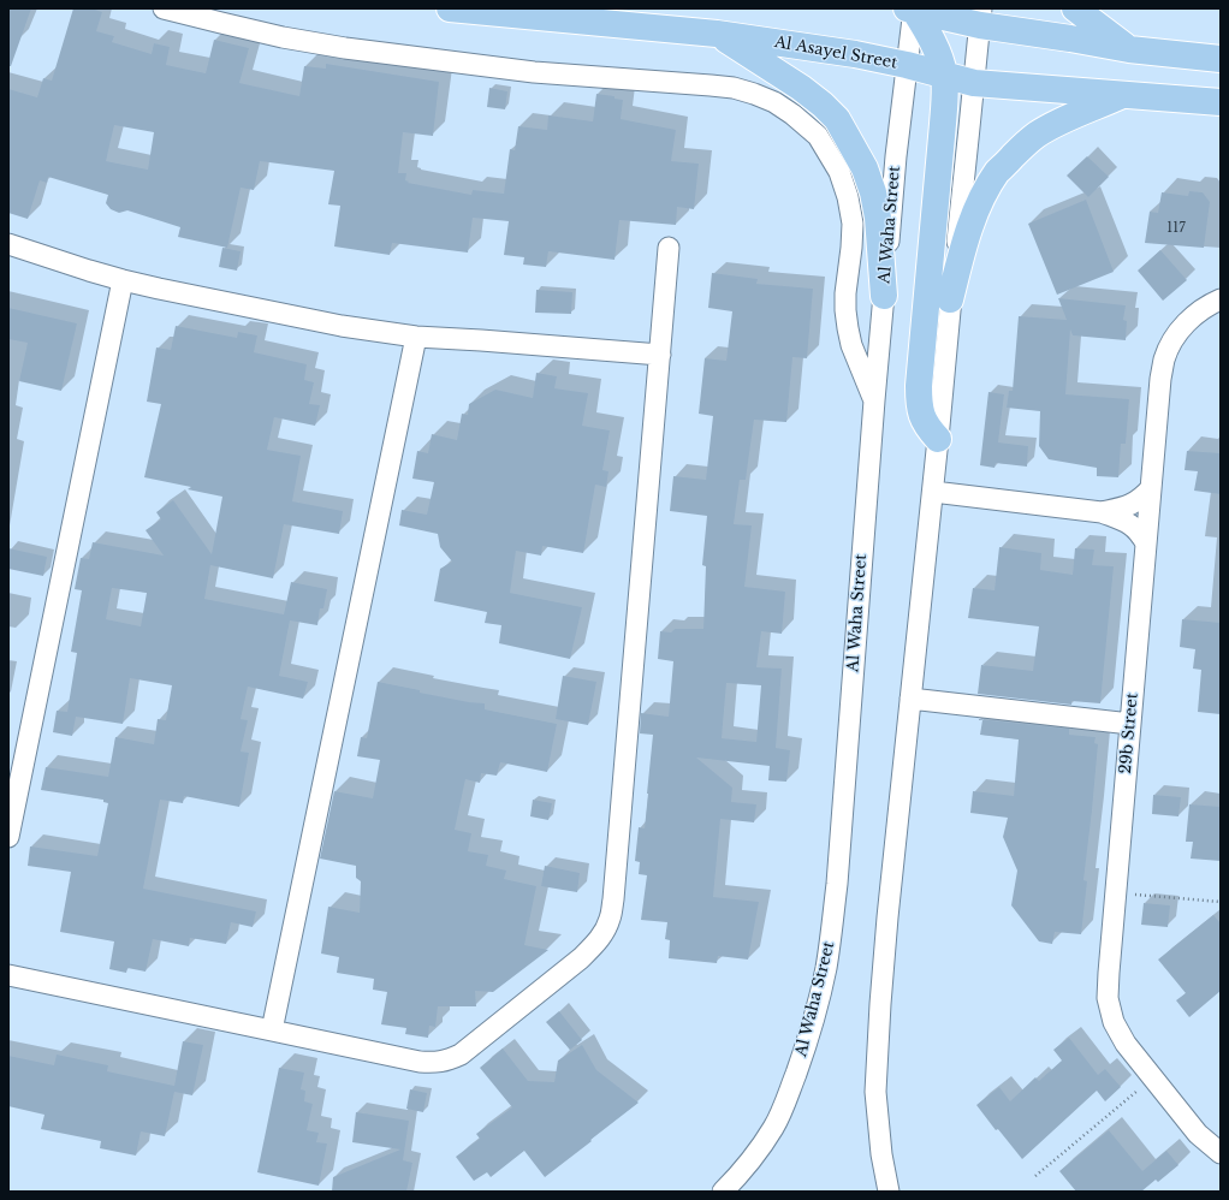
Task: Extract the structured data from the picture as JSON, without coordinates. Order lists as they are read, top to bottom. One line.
{"streets":{"main road":["Al Asayel Street"],"street":["Al Waha Street","29b Street"]},"crossings":[["Al Asayel Street","Al Waha Street"]],"house_numbers":["117"]}
